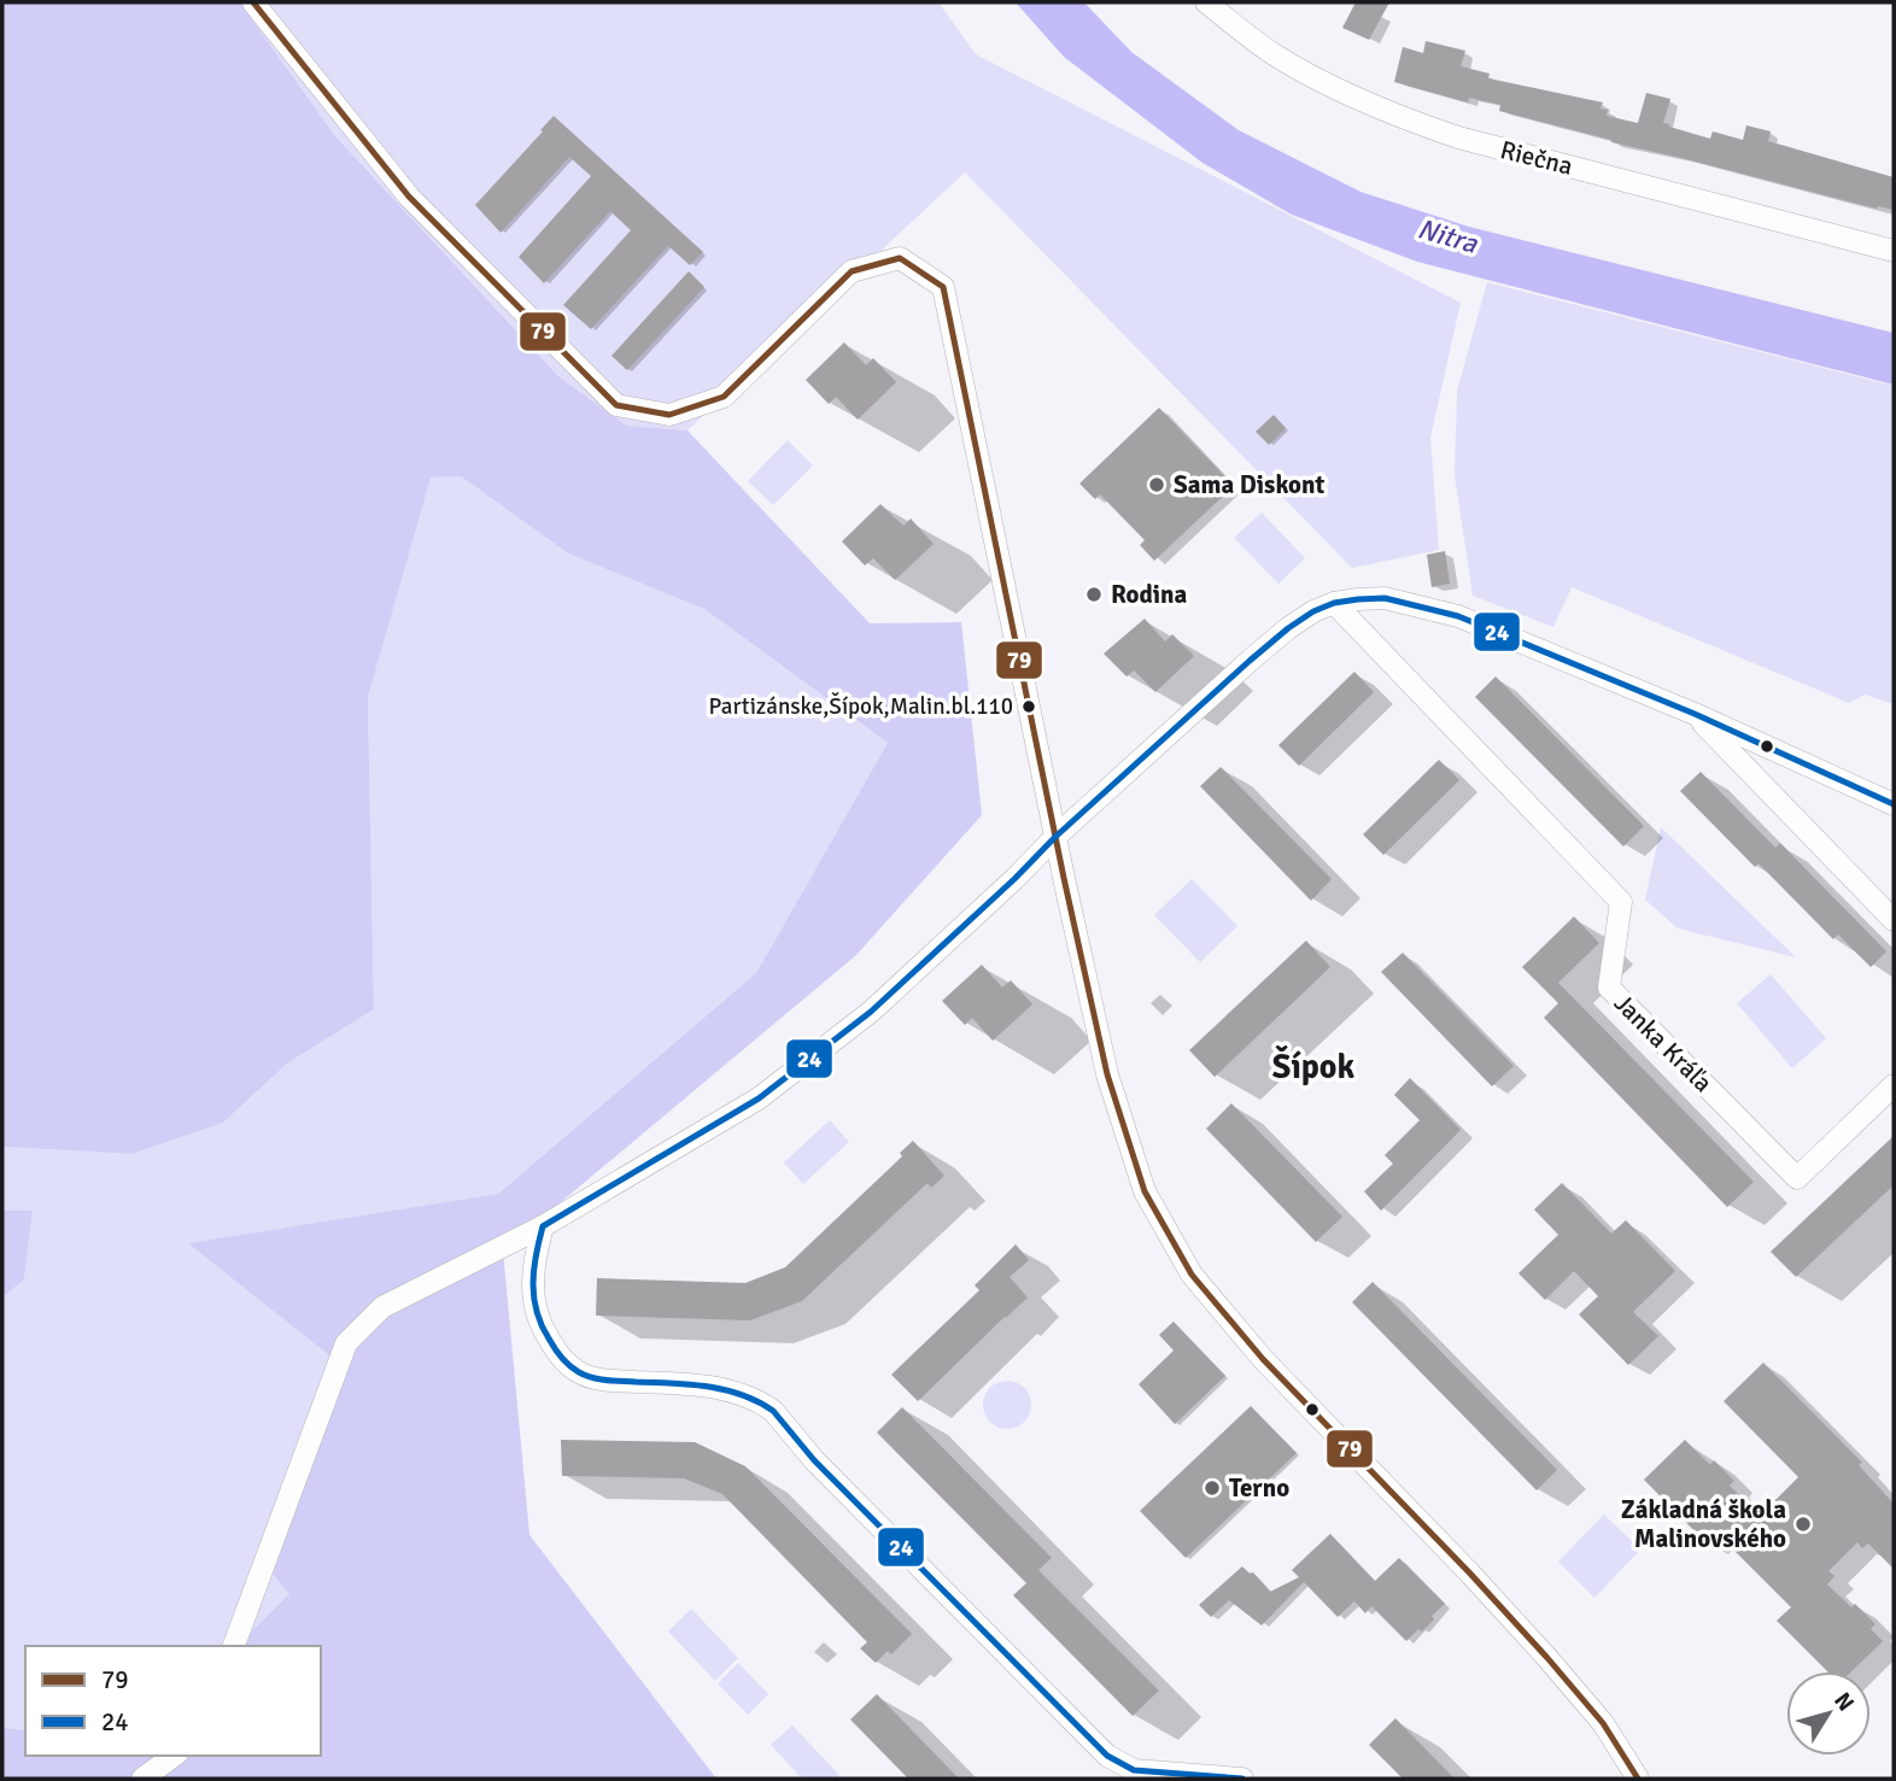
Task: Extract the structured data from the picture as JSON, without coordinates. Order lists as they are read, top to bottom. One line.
{"streets":{"street":["Riečna","Janka Kráľa"]},"districts":["Šípok"],"water":["Nitra"],"places":["Sama Diskont","Rodina","Partizánske,Šípok,Malin.bl.110","Terno","Základná škola Malinovského"],"lines":["transit line 79","transit line 24"],"legend":["79","24"],"north":"top right"}
